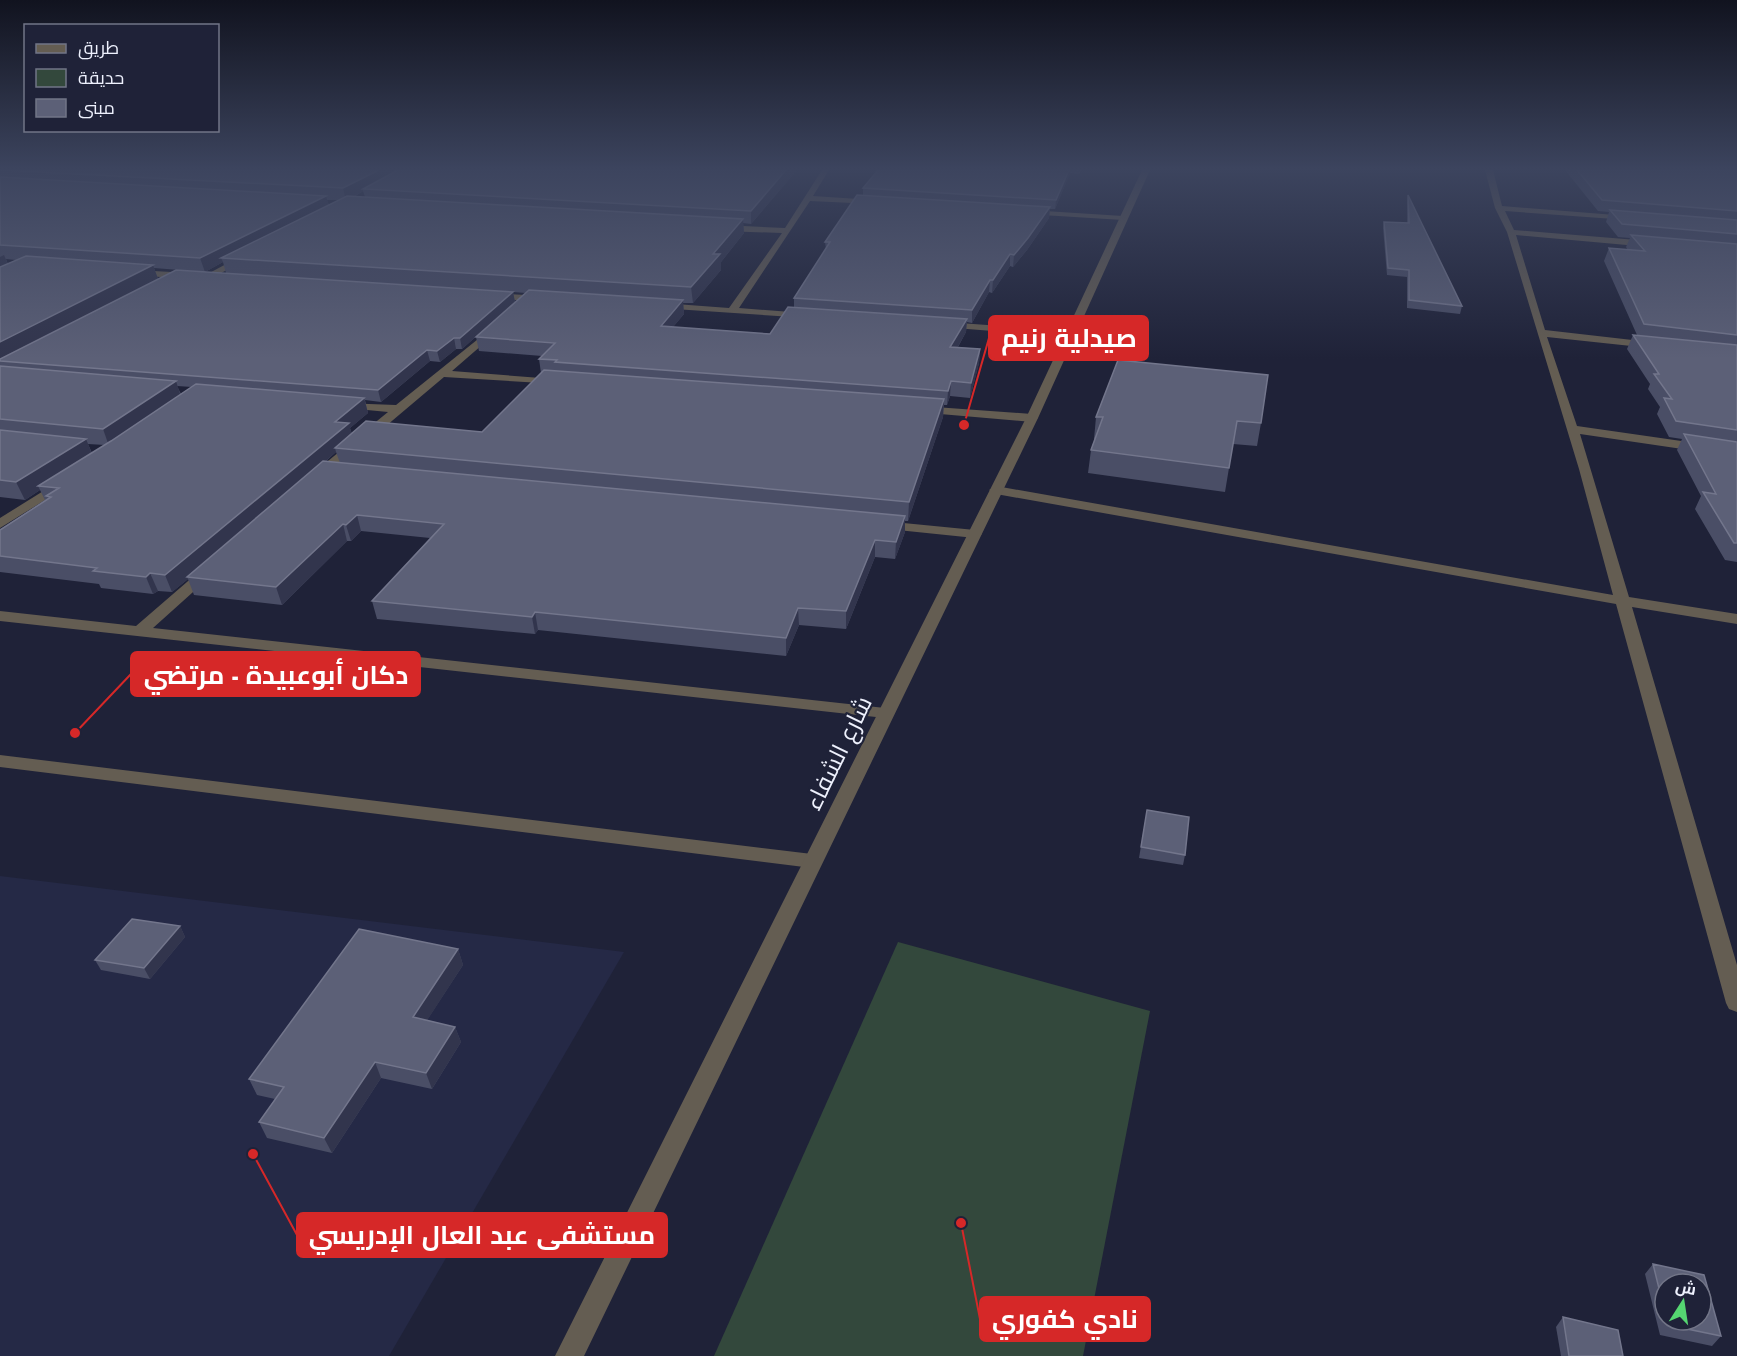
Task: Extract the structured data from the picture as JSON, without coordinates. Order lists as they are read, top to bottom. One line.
{"streets":{"street":["شارع الشفاء"]},"places":["صيدلية رنيم","دكان أبوعبيدة - مرتضي","مستشفى عبد العال الإدريسي","نادي كفوري"],"legend":["طريق","حديقة","مبنى"],"north":"top"}
